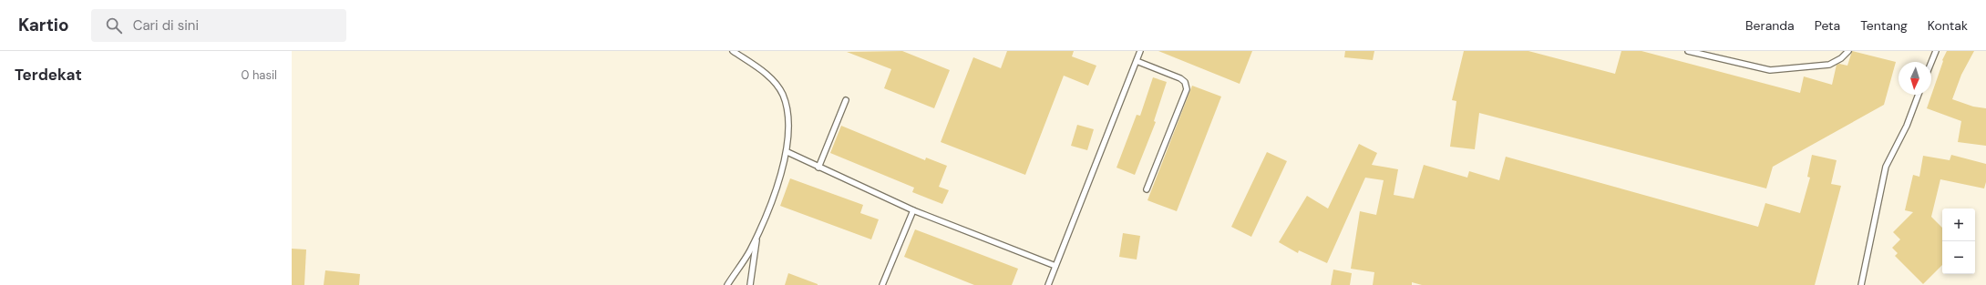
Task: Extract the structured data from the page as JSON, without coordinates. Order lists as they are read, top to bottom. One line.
{"north":"bottom","page":{"header":"Kartio","search":"Cari di sini","nav":["Beranda","Peta","Tentang","Kontak"],"heading":["Terdekat","0 hasil"],"map_buttons":["+","−"]}}
